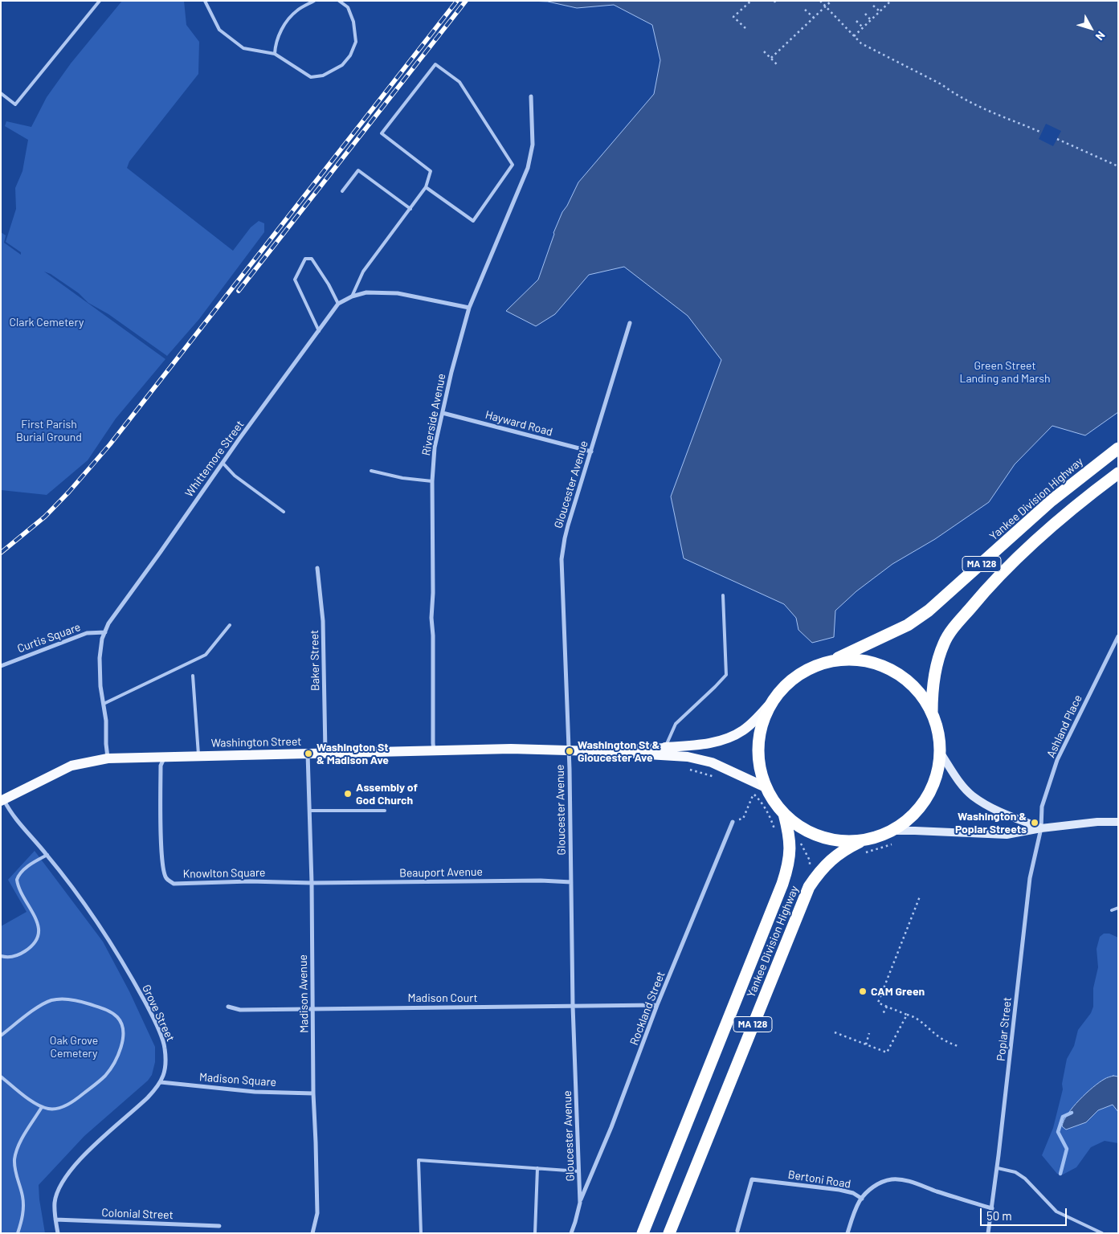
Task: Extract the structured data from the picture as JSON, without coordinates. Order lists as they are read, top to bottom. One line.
{"streets":{"highway":["Yankee Division Highway","MA 128"],"main road":["Washington Street"],"street":["Riverside Avenue","Hayward Road","Whittemore Street","Gloucester Avenue","Curtis Square","Baker Street","Ashland Place","Beauport Avenue","Knowlton Square","Madison Avenue","Madison Court","Rockland Street","Grove Street","Poplar Street","Madison Square","Bertoni Road","Colonial Street"]},"crossings":[["Riverside Avenue","Hayward Road"],["Riverside Avenue","Whittemore Street"],["Riverside Avenue","Washington Street"],["Hayward Road","Gloucester Avenue"],["Whittemore Street","Curtis Square"],["Whittemore Street","Washington Street"],["Gloucester Avenue","Washington Street"],["Gloucester Avenue","Beauport Avenue"],["Gloucester Avenue","Madison Court"],["Gloucester Avenue","Rockland Street"],["Yankee Division Highway","MA 128"],["MA 128","Washington Street"],["Baker Street","Washington Street"],["Ashland Place","Poplar Street"],["Washington Street","Knowlton Square"],["Washington Street","Madison Avenue"],["Washington Street","Grove Street"],["Beauport Avenue","Knowlton Square"],["Beauport Avenue","Madison Avenue"],["Knowlton Square","Madison Avenue"],["Madison Avenue","Madison Court"],["Madison Avenue","Madison Square"],["Madison Court","Rockland Street"],["Grove Street","Madison Square"],["Poplar Street","Bertoni Road"]],"parks":["Clark Cemetery","Green Street Landing and Marsh","First Parish Burial Ground","Oak Grove Cemetery"],"places":["Washington St & Gloucester Ave","Washington St & Madison Ave","Assembly of God Church","Washington & Poplar Streets","CAM Green"],"scale_bar":"50 m","north":"bottom right"}
